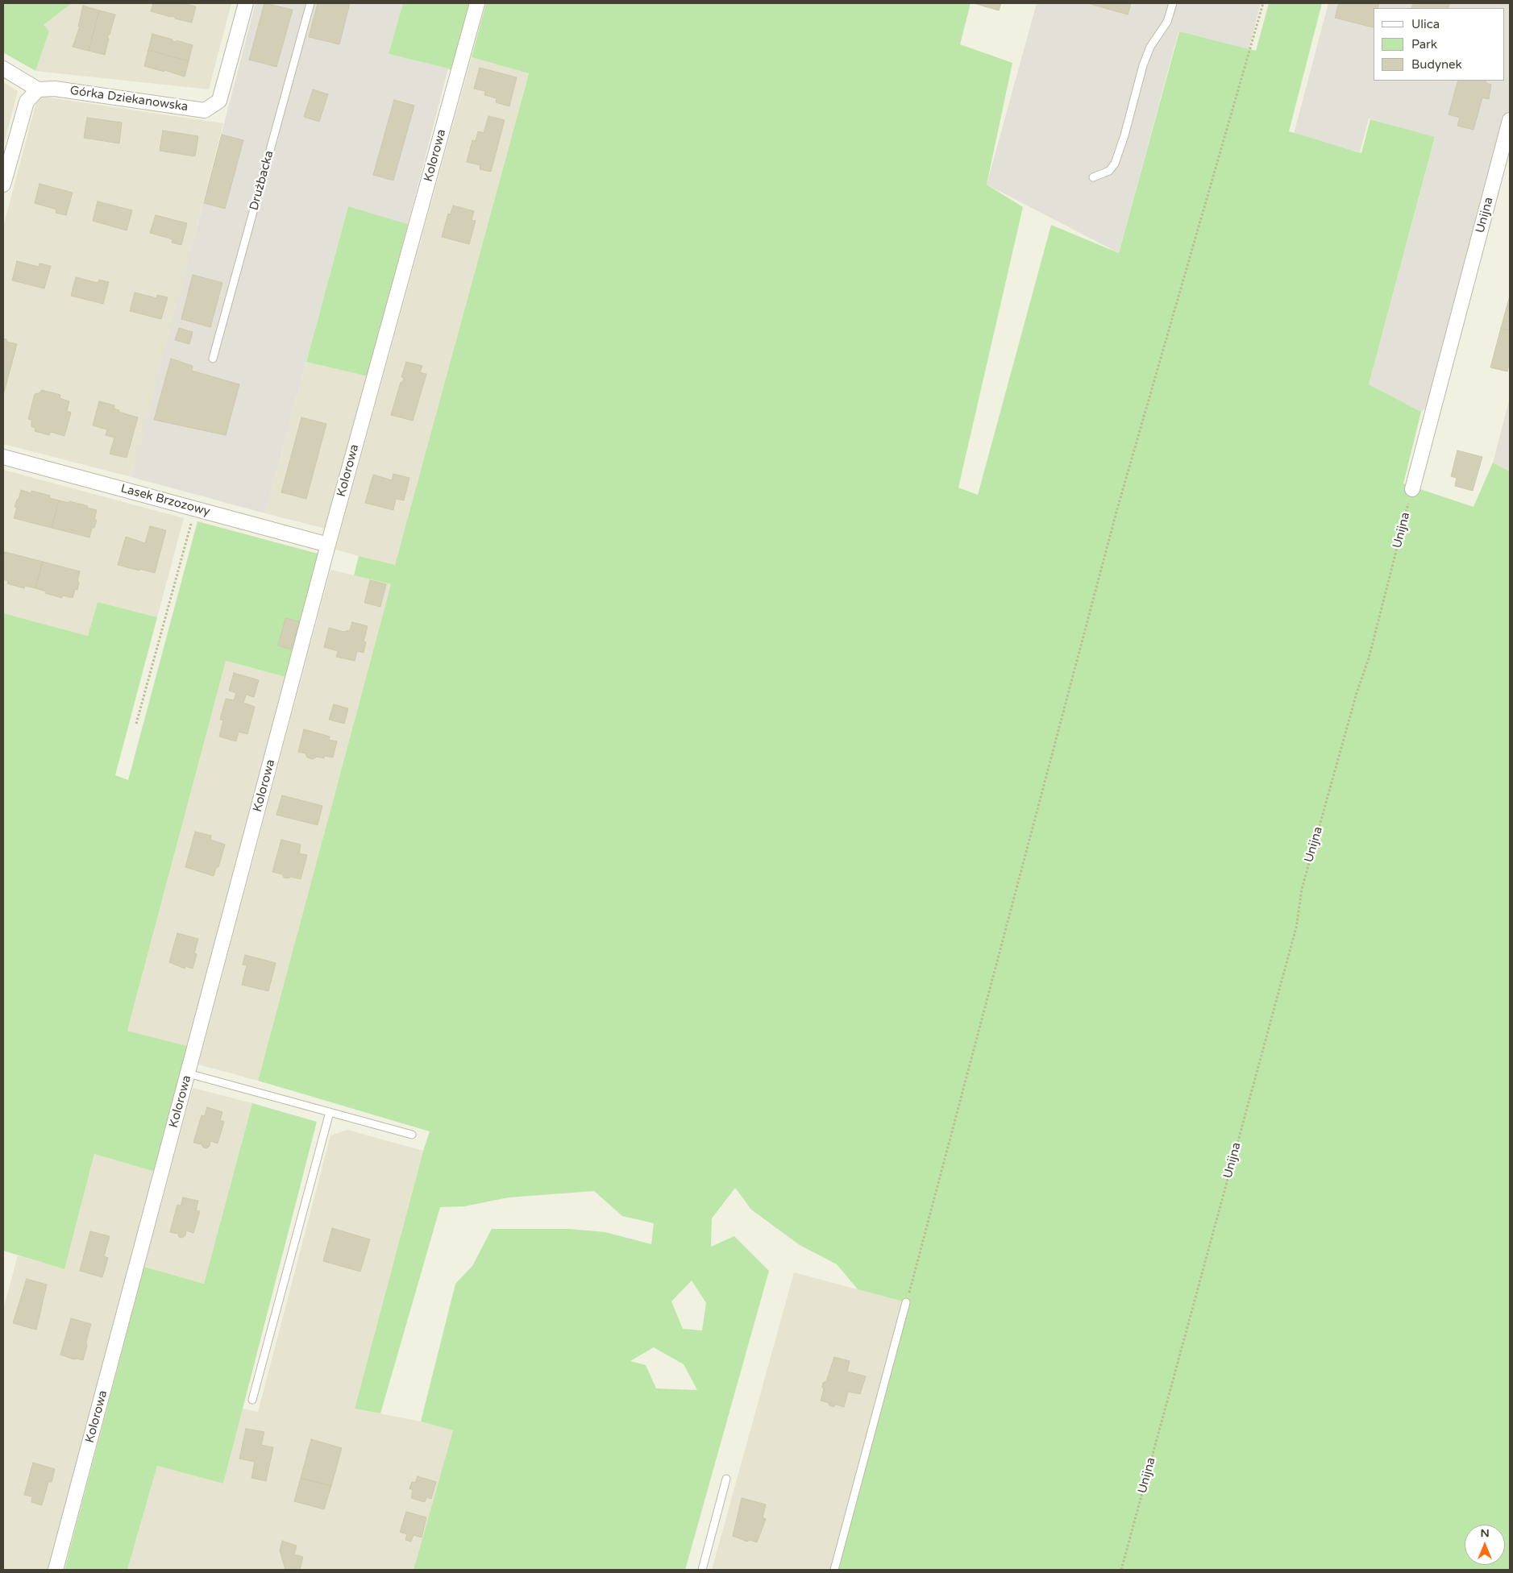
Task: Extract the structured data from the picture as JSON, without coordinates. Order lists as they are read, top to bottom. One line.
{"streets":{"street":["Górka Dziekanowska","Kolorowa","Unijna","Lasek Brzozowy"],"lane":["Drużbacka"]},"crossings":[["Kolorowa","Lasek Brzozowy"]],"legend":["Ulica","Park","Budynek"],"north":"top"}
